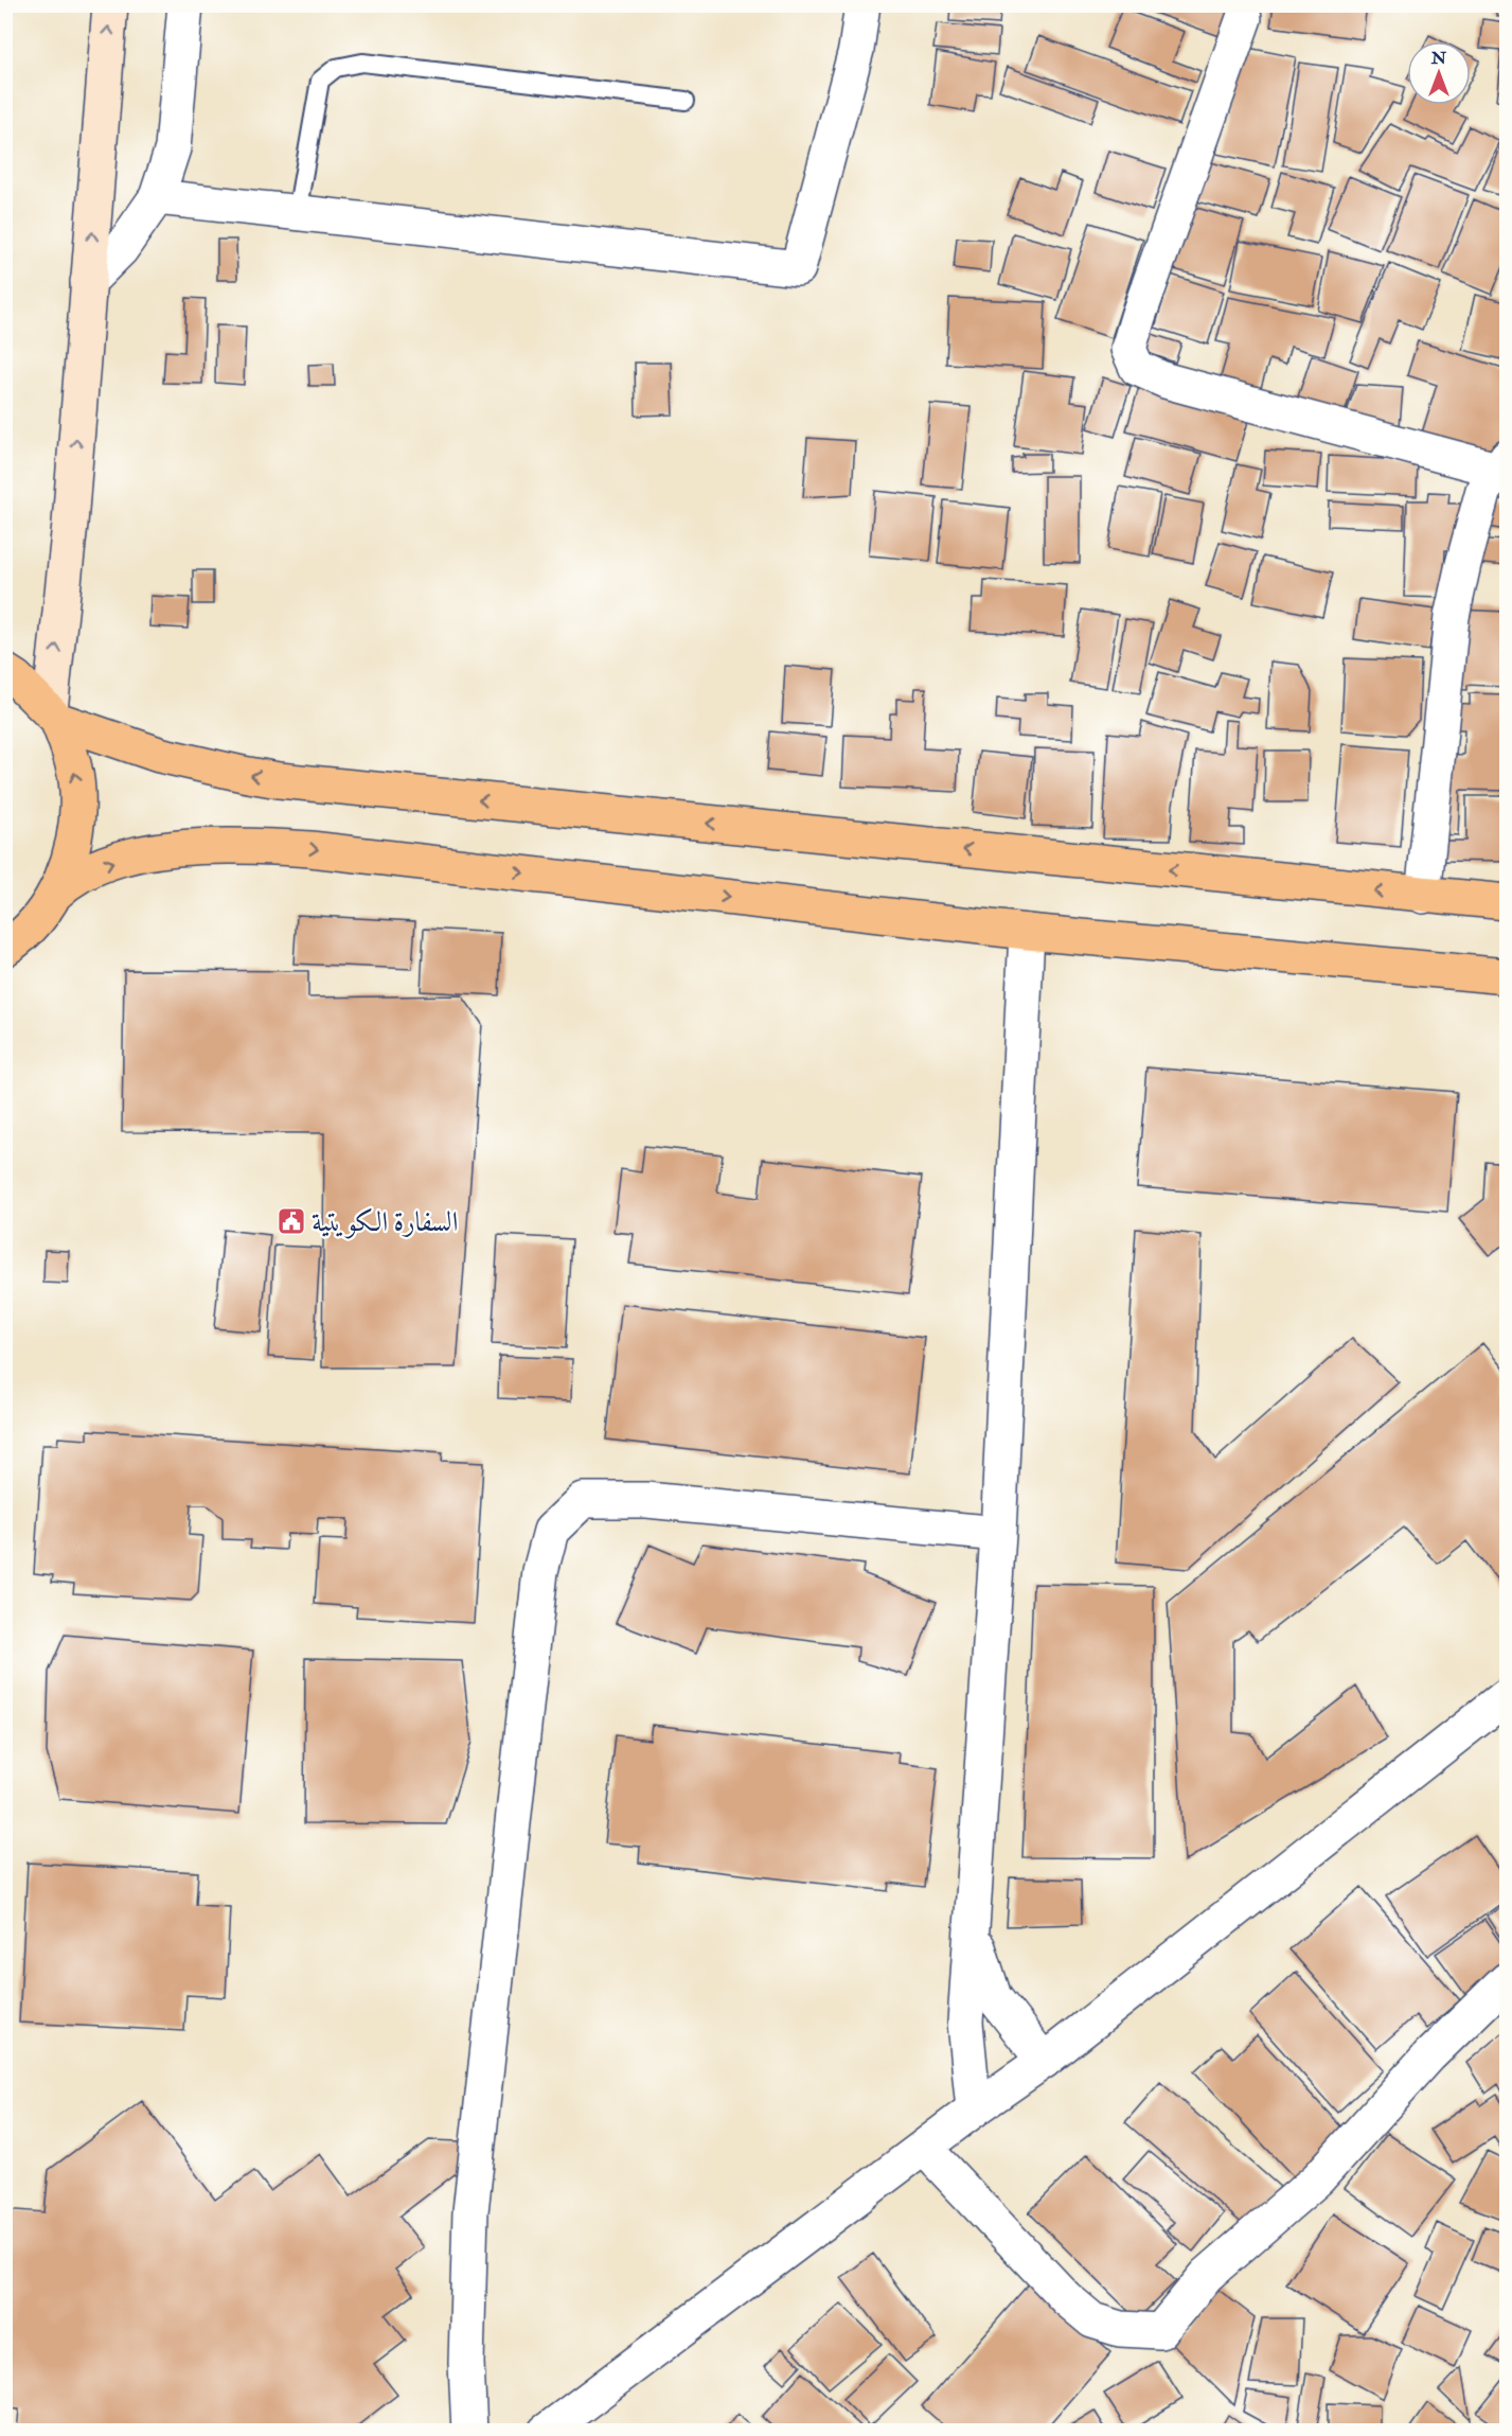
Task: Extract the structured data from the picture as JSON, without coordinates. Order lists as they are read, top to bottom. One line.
{"places":{"public building":["السفارة الكويتية"]},"north":"top"}
